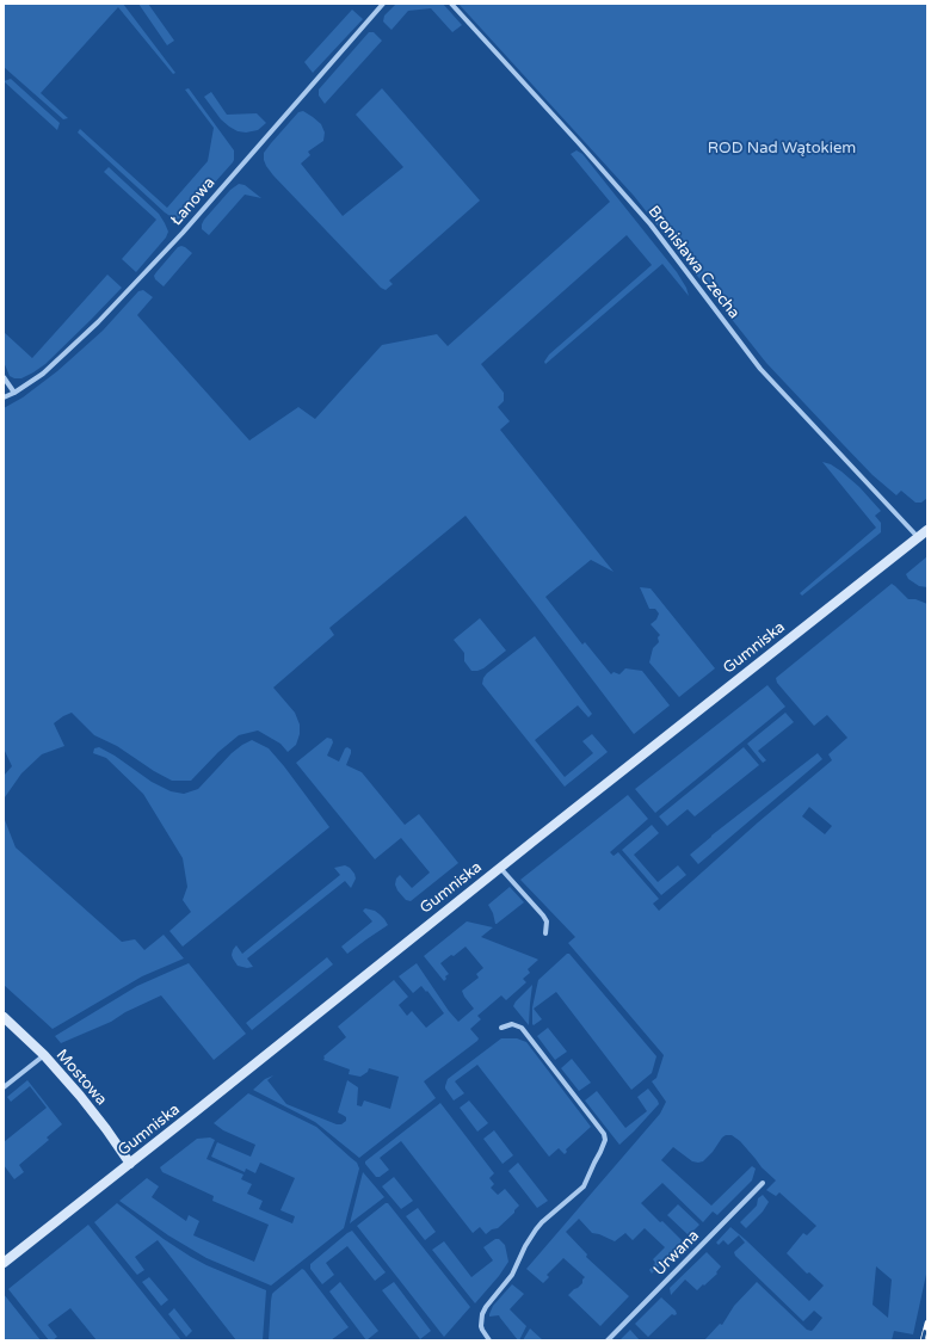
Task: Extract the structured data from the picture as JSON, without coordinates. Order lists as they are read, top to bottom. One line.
{"streets":{"street":["Łanowa","Bronisława Czecha","Gumniska","Mostowa","Urwana"]},"crossings":[["Bronisława Czecha","Gumniska"],["Gumniska","Mostowa"]],"parks":["ROD Nad Wątokiem"]}
